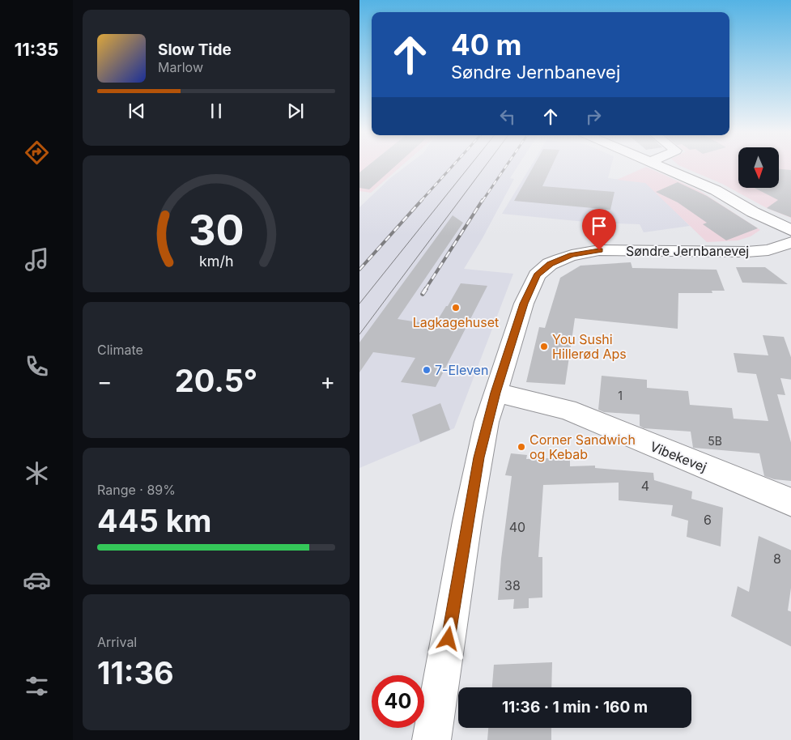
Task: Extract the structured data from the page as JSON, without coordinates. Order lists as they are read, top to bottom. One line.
{"streets":{"street":["Søndre Jernbanevej","Vibekevej"]},"crossings":[["Søndre Jernbanevej","Vibekevej"]],"places":["Lagkagehuset","You Sushi Hillerød Aps","7-Eleven","Corner Sandwich og Kebab"],"house_numbers":["1","5B","4","6","40","8","38"],"north":"bottom","page":{"tabs":"11:35","turn":["40 m","Søndre Jernbanevej"],"song":["Slow Tide","Marlow"],"tile":["Climate",["Range · 89%","445 km"],["Arrival","11:36"]],"heat":["−","20.5°","+"],"limit":"40","trip":"11:36 · 1 min · 160 m","gauge":["30","km/h"]}}
